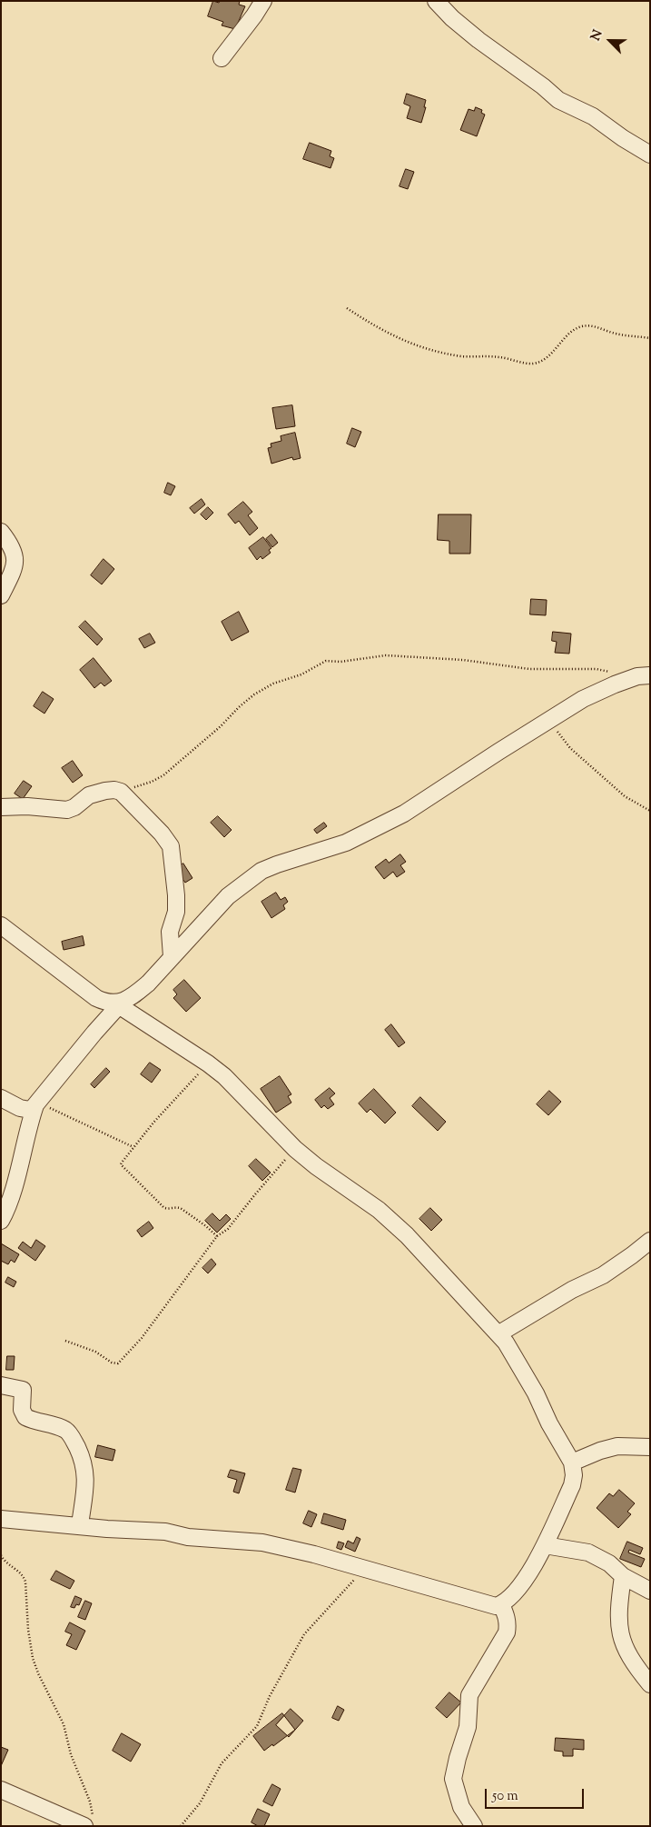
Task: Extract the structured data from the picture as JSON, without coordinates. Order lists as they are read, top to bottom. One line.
{"scale_bar":"50 m","north":"top left"}
